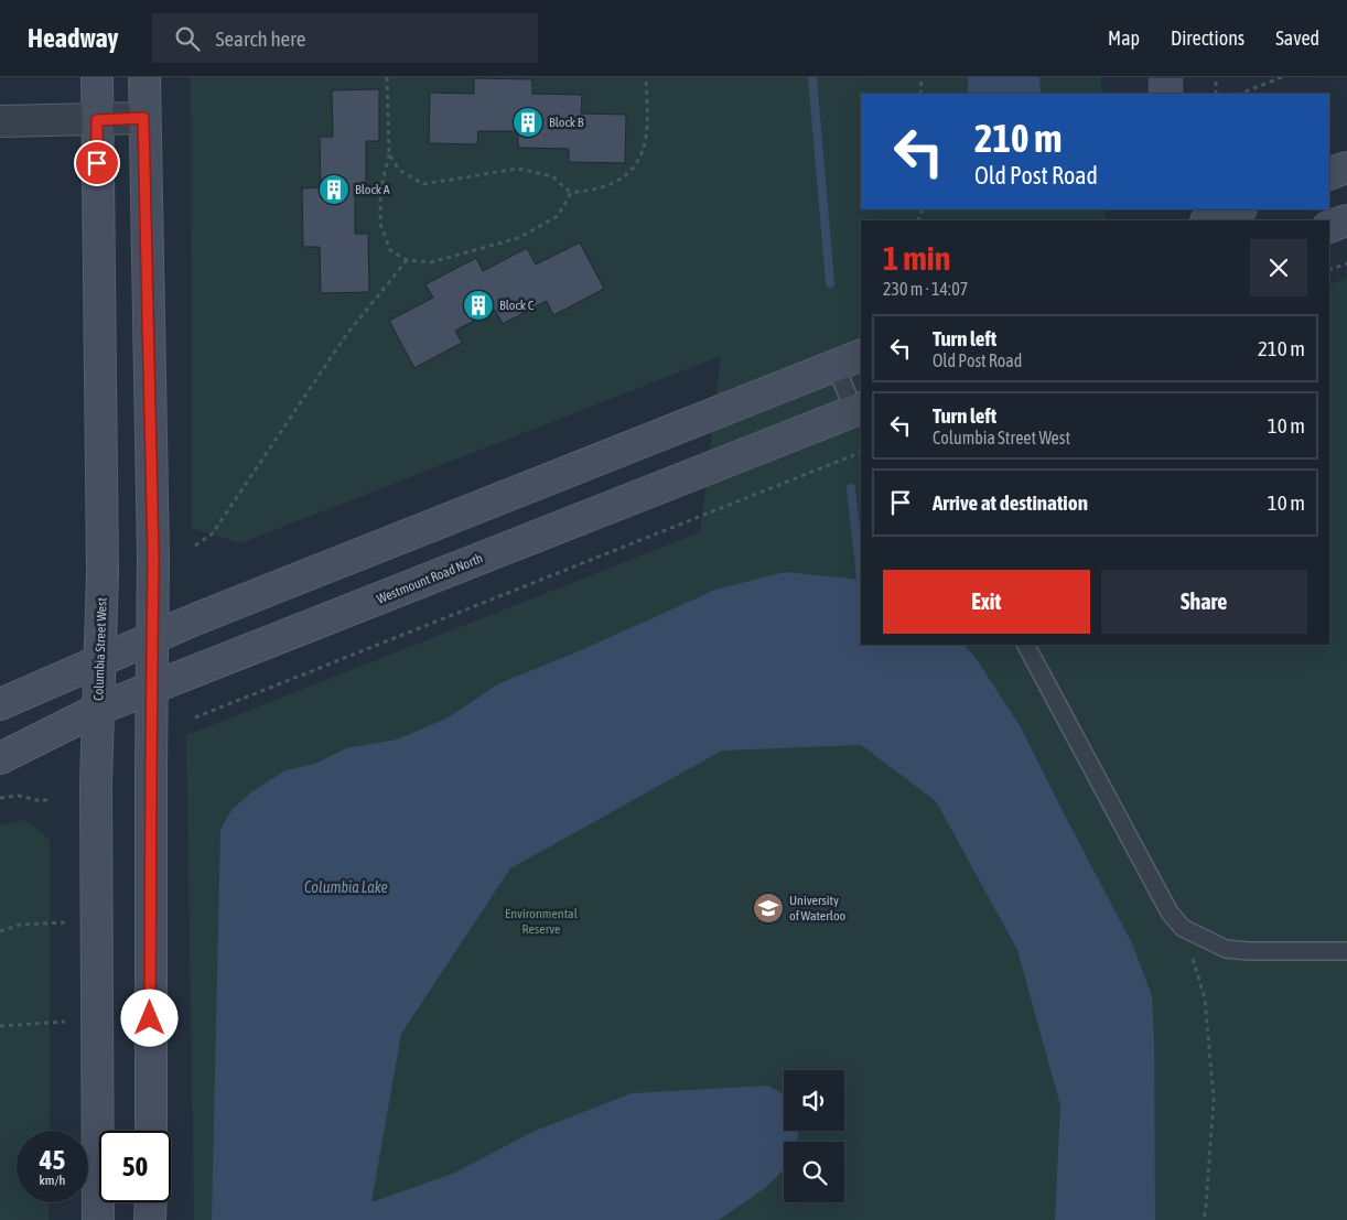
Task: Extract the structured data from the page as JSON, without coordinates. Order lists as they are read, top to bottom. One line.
{"streets":{"main road":["Westmount Road North","Columbia Street West"]},"crossings":[["Westmount Road North","Columbia Street West"]],"water":["Columbia Lake"],"parks":["Environmental Reserve"],"places":{"building":["Block B","Block A","Block C"],"school or university":["University of Waterloo"]},"page":{"header":"Headway","search":"Search here","nav":["Map","Directions","Saved"],"turn":["210 m","Old Post Road"],"heading":["1 min","230 m · 14:07"],"list":[{"name":"Turn left","note":"Old Post Road","value":"210 m"},{"name":"Turn left","note":"Columbia Street West","value":"10 m"},{"name":"Arrive at destination","value":"10 m"}],"buttons":["Exit","Share"],"speed":"45 km/h","limit":"50"}}
